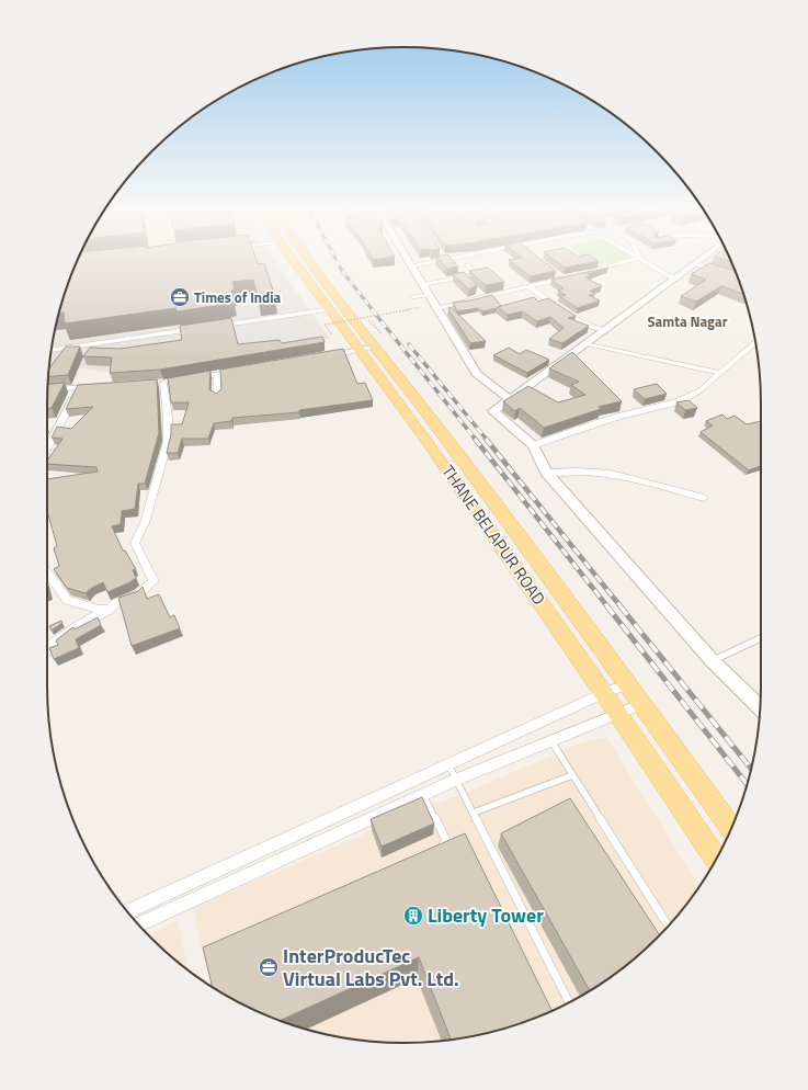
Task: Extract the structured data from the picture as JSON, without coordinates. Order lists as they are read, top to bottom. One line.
{"streets":{"main road":["THANE BELAPUR ROAD"]},"districts":["Samta Nagar"],"places":{"office":["Times of India","InterProducTec Virtual Labs Pvt. Ltd."],"building":["Liberty Tower"]}}
